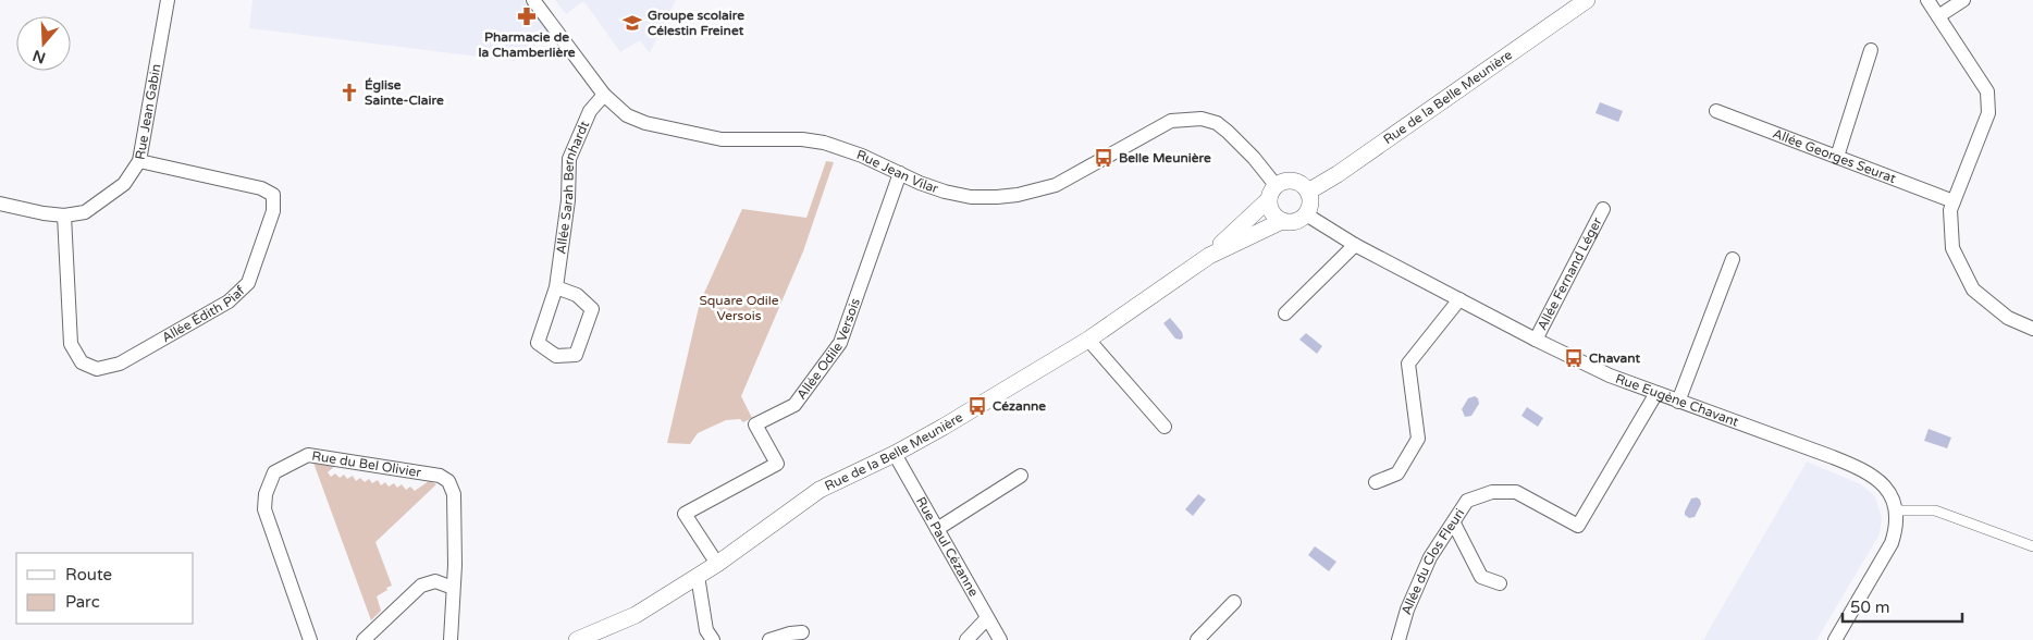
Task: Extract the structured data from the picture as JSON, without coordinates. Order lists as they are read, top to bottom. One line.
{"streets":{"street":["Rue de la Belle Meunière","Rue Jean Gabin","Allée Georges Seurat","Rue Jean Vilar","Allée Sarah Bernhardt","Allée Fernand Léger","Allée Édith Piaf","Allée Odile Versois","Rue Eugène Chavant","Rue du Bel Olivier","Rue Paul Cézanne","Allée du Clos Fleuri"]},"crossings":[["Rue de la Belle Meunière","Rue Jean Vilar"],["Rue de la Belle Meunière","Allée Odile Versois"],["Rue de la Belle Meunière","Rue Eugène Chavant"],["Rue de la Belle Meunière","Rue Paul Cézanne"],["Rue Jean Gabin","Allée Édith Piaf"],["Rue Jean Vilar","Allée Sarah Bernhardt"],["Rue Jean Vilar","Allée Odile Versois"],["Rue Jean Vilar","Rue Eugène Chavant"],["Allée Fernand Léger","Rue Eugène Chavant"],["Rue Eugène Chavant","Allée du Clos Fleuri"]],"parks":["Square Odile Versois"],"places":{"pharmacy":["Pharmacie de la Chamberlière"],"school or university":["Groupe scolaire Célestin Freinet"],"church":["Église Sainte-Claire"],"bus stop":["Belle Meunière","Chavant","Cézanne"]},"legend":["Route","Parc"],"scale_bar":"50 m","north":"bottom"}
